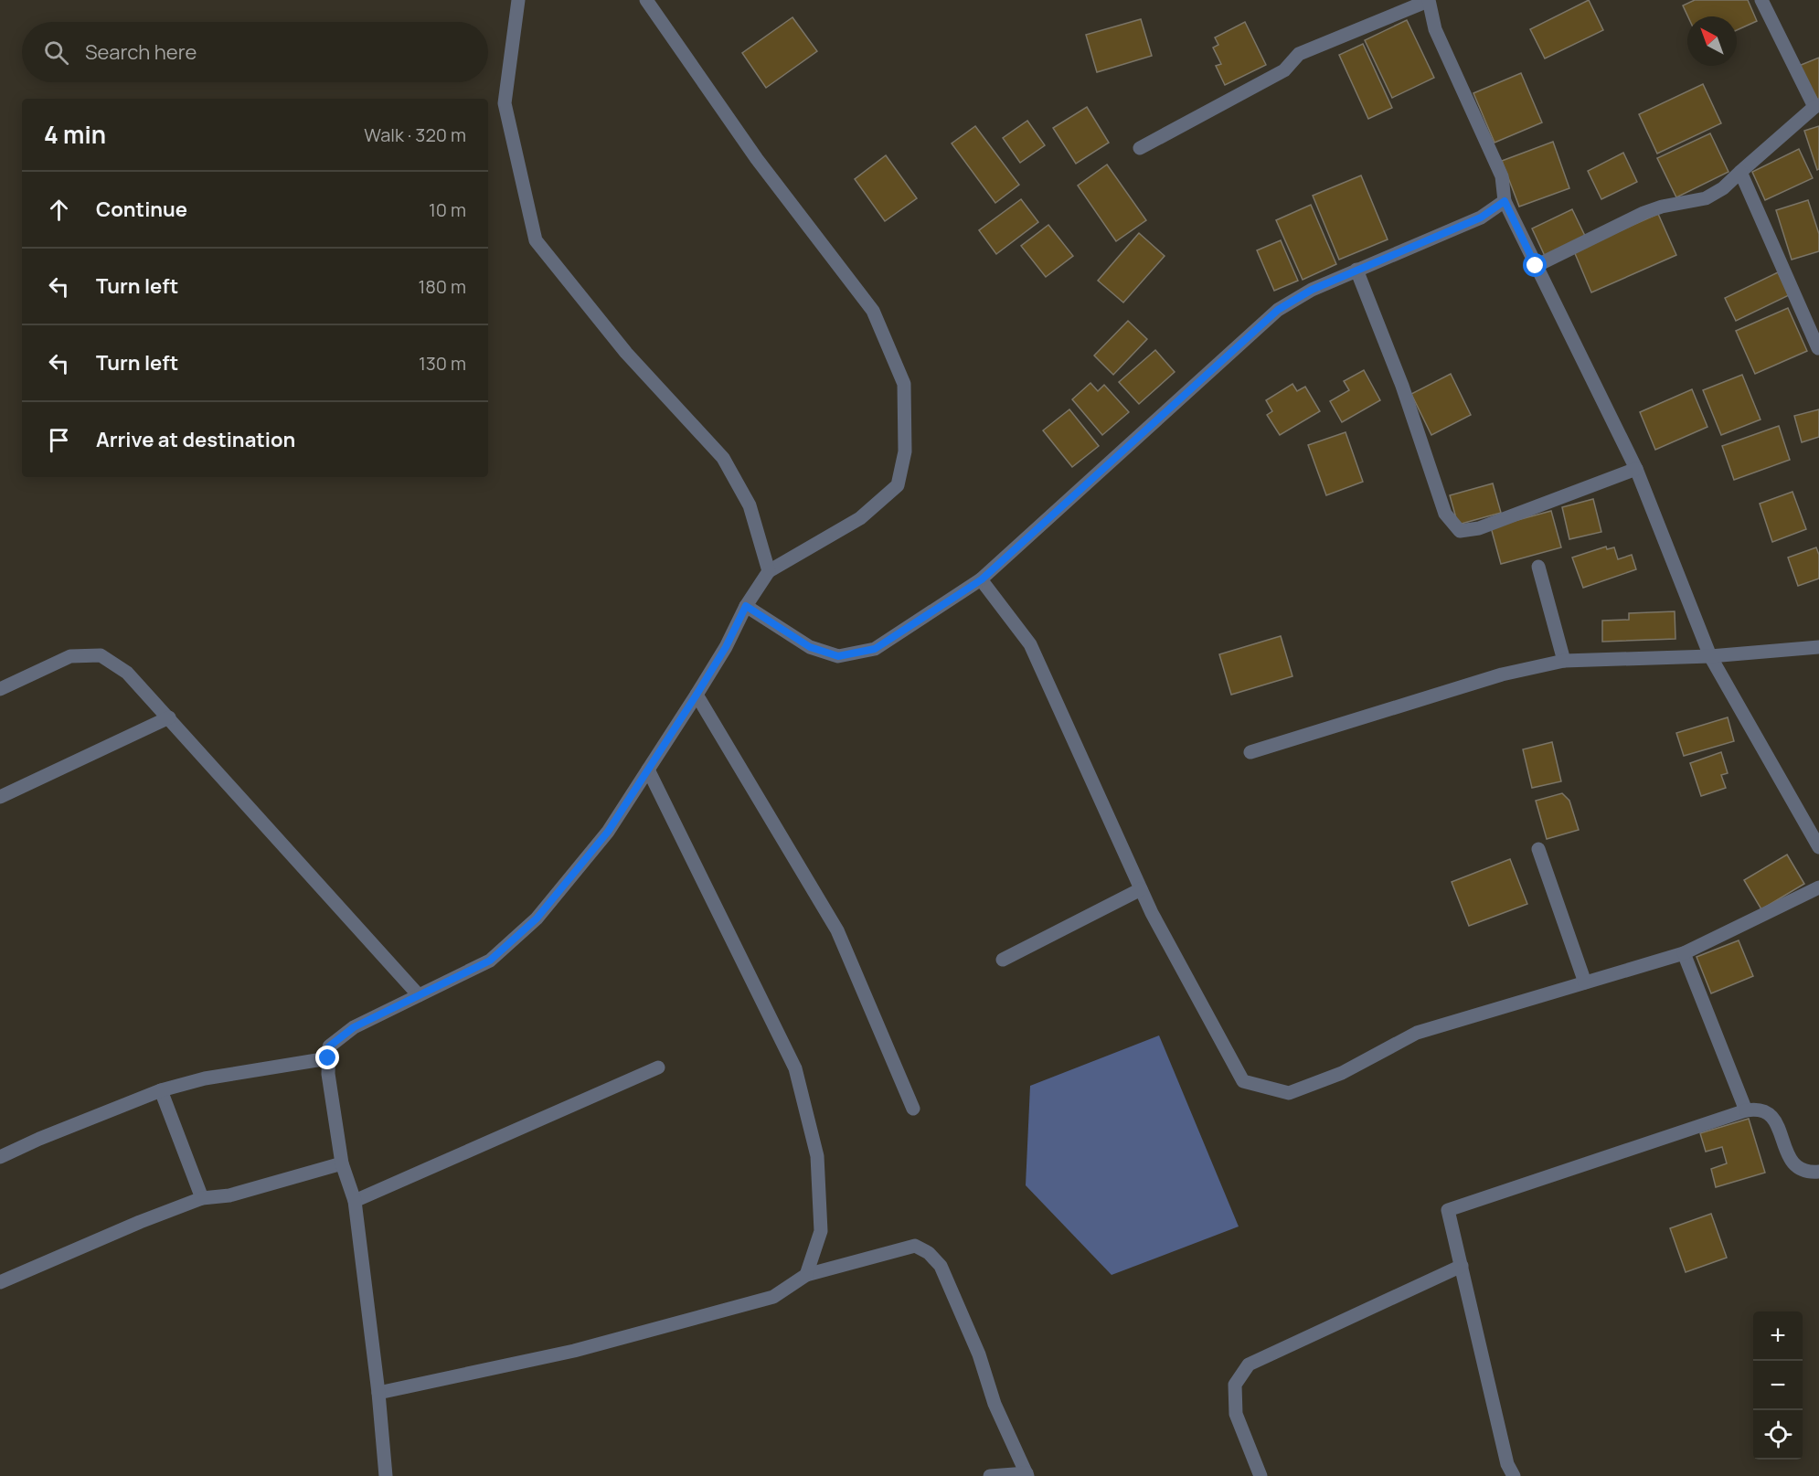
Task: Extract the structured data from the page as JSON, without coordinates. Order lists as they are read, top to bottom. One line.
{"north":"top left","page":{"search":"Search here","heading":["4 min","Walk · 320 m"],"list":[["Continue","10 m"],["Turn left","180 m"],["Turn left","130 m"],"Arrive at destination"],"map_buttons":["+","−"]}}
